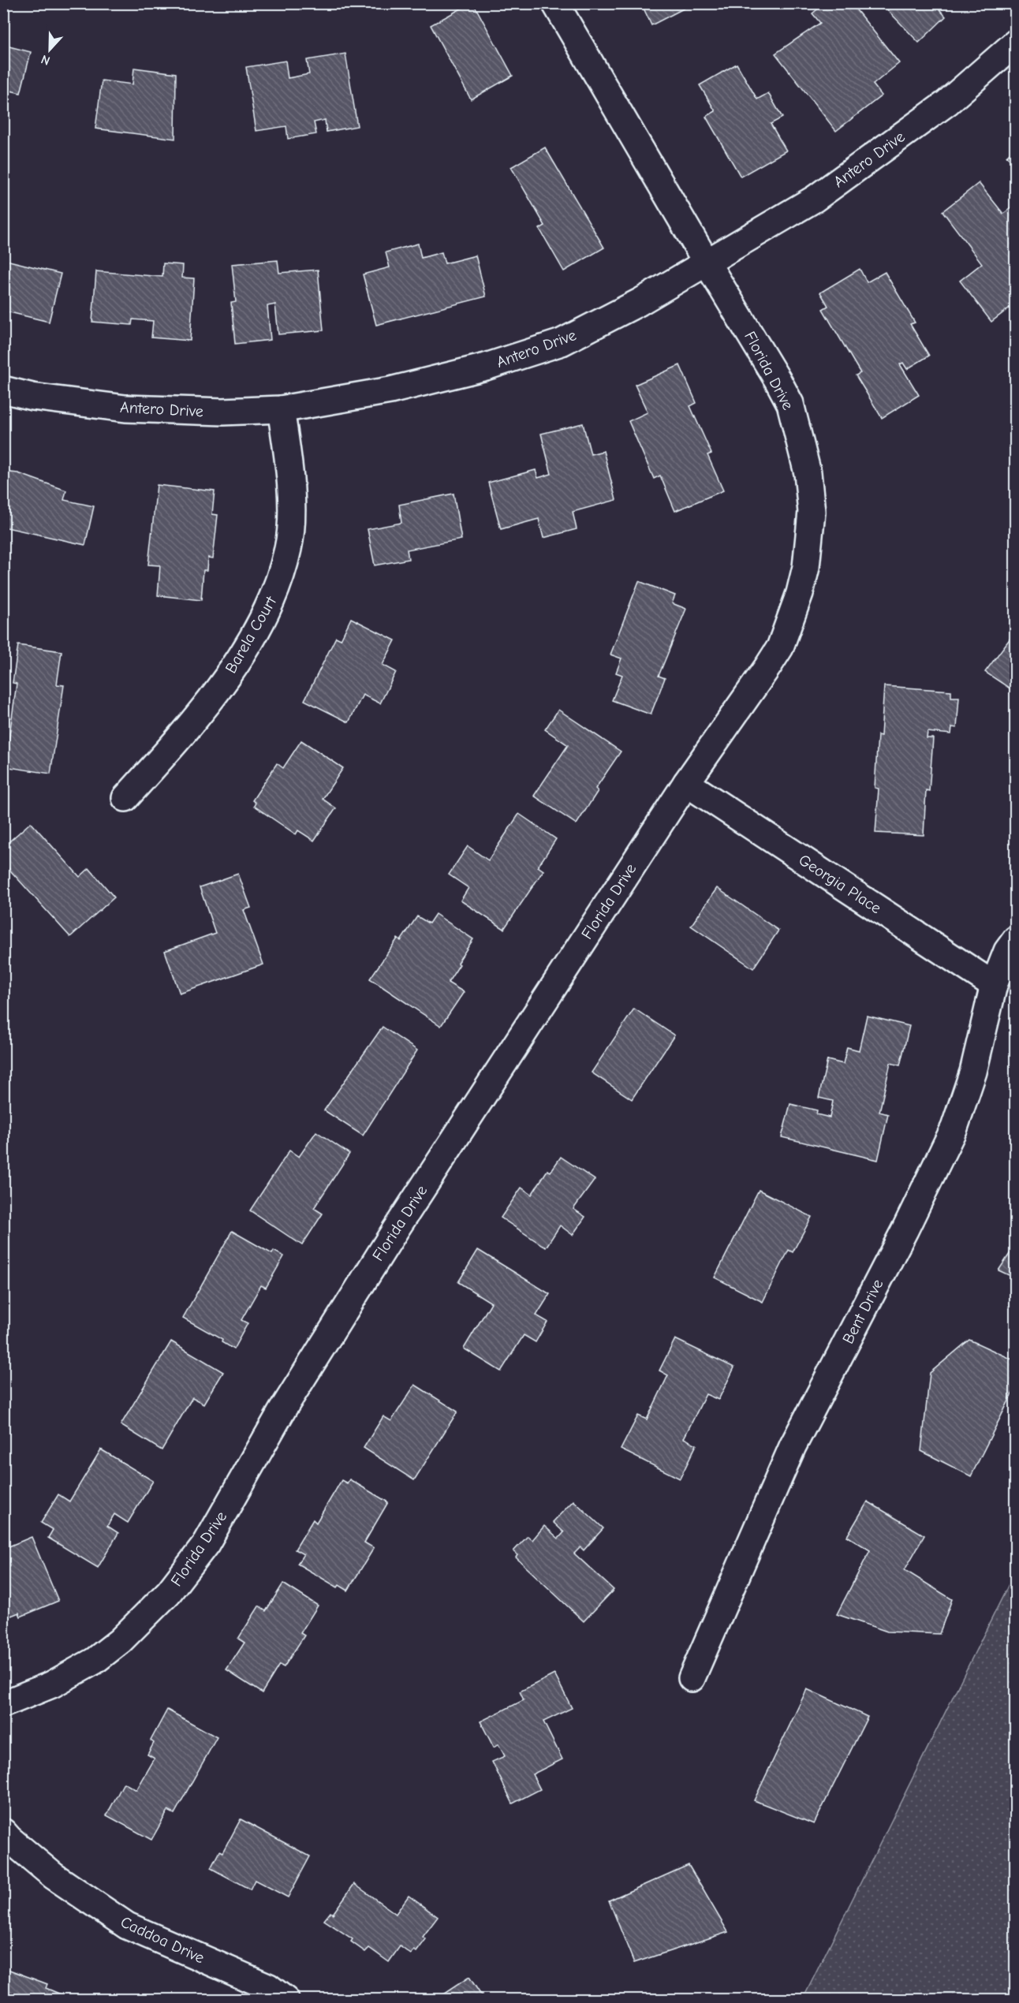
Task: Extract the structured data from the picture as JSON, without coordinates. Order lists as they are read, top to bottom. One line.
{"streets":{"street":["Antero Drive","Florida Drive","Barela Court","Georgia Place","Bent Drive","Caddoa Drive"]},"crossings":[["Antero Drive","Florida Drive"],["Antero Drive","Barela Court"],["Florida Drive","Georgia Place"],["Georgia Place","Bent Drive"]],"north":"bottom"}
